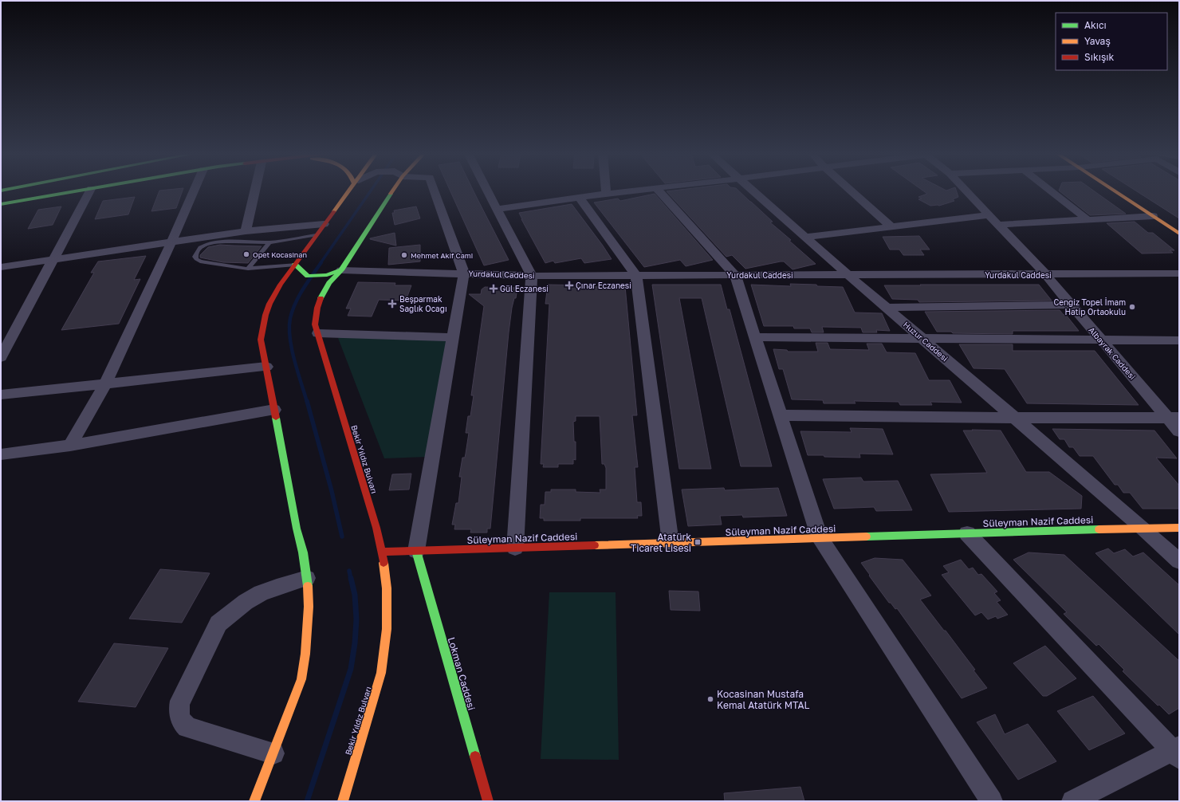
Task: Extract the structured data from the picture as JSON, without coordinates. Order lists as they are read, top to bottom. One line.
{"streets":{"main road":["Bekir Yıldız Bulvarı","Süleyman Nazif Caddesi","Lokman Caddesi"],"street":["Yurdakul Caddesi","Huzur Caddesi","Albayrak Caddesi"]},"crossings":[["Yurdakul Caddesi","Huzur Caddesi"],["Yurdakul Caddesi","Albayrak Caddesi"],["Yurdakul Caddesi","Bekir Yıldız Bulvarı"],["Huzur Caddesi","Süleyman Nazif Caddesi"],["Bekir Yıldız Bulvarı","Süleyman Nazif Caddesi"],["Süleyman Nazif Caddesi","Lokman Caddesi"]],"places":{"other":["Opet Kocasinan","Mehmet Akif Cami","Cengiz Topel İmam Hatip Ortaokulu","Kocasinan Mustafa Kemal Atatürk MTAL"],"health":["Çınar Eczanesi","Gül Eczanesi","Beşparmak Sağlık Ocağı"],"transit":["Atatürk Ticaret Lisesi"]},"legend":["Akıcı","Yavaş","Sıkışık"]}
